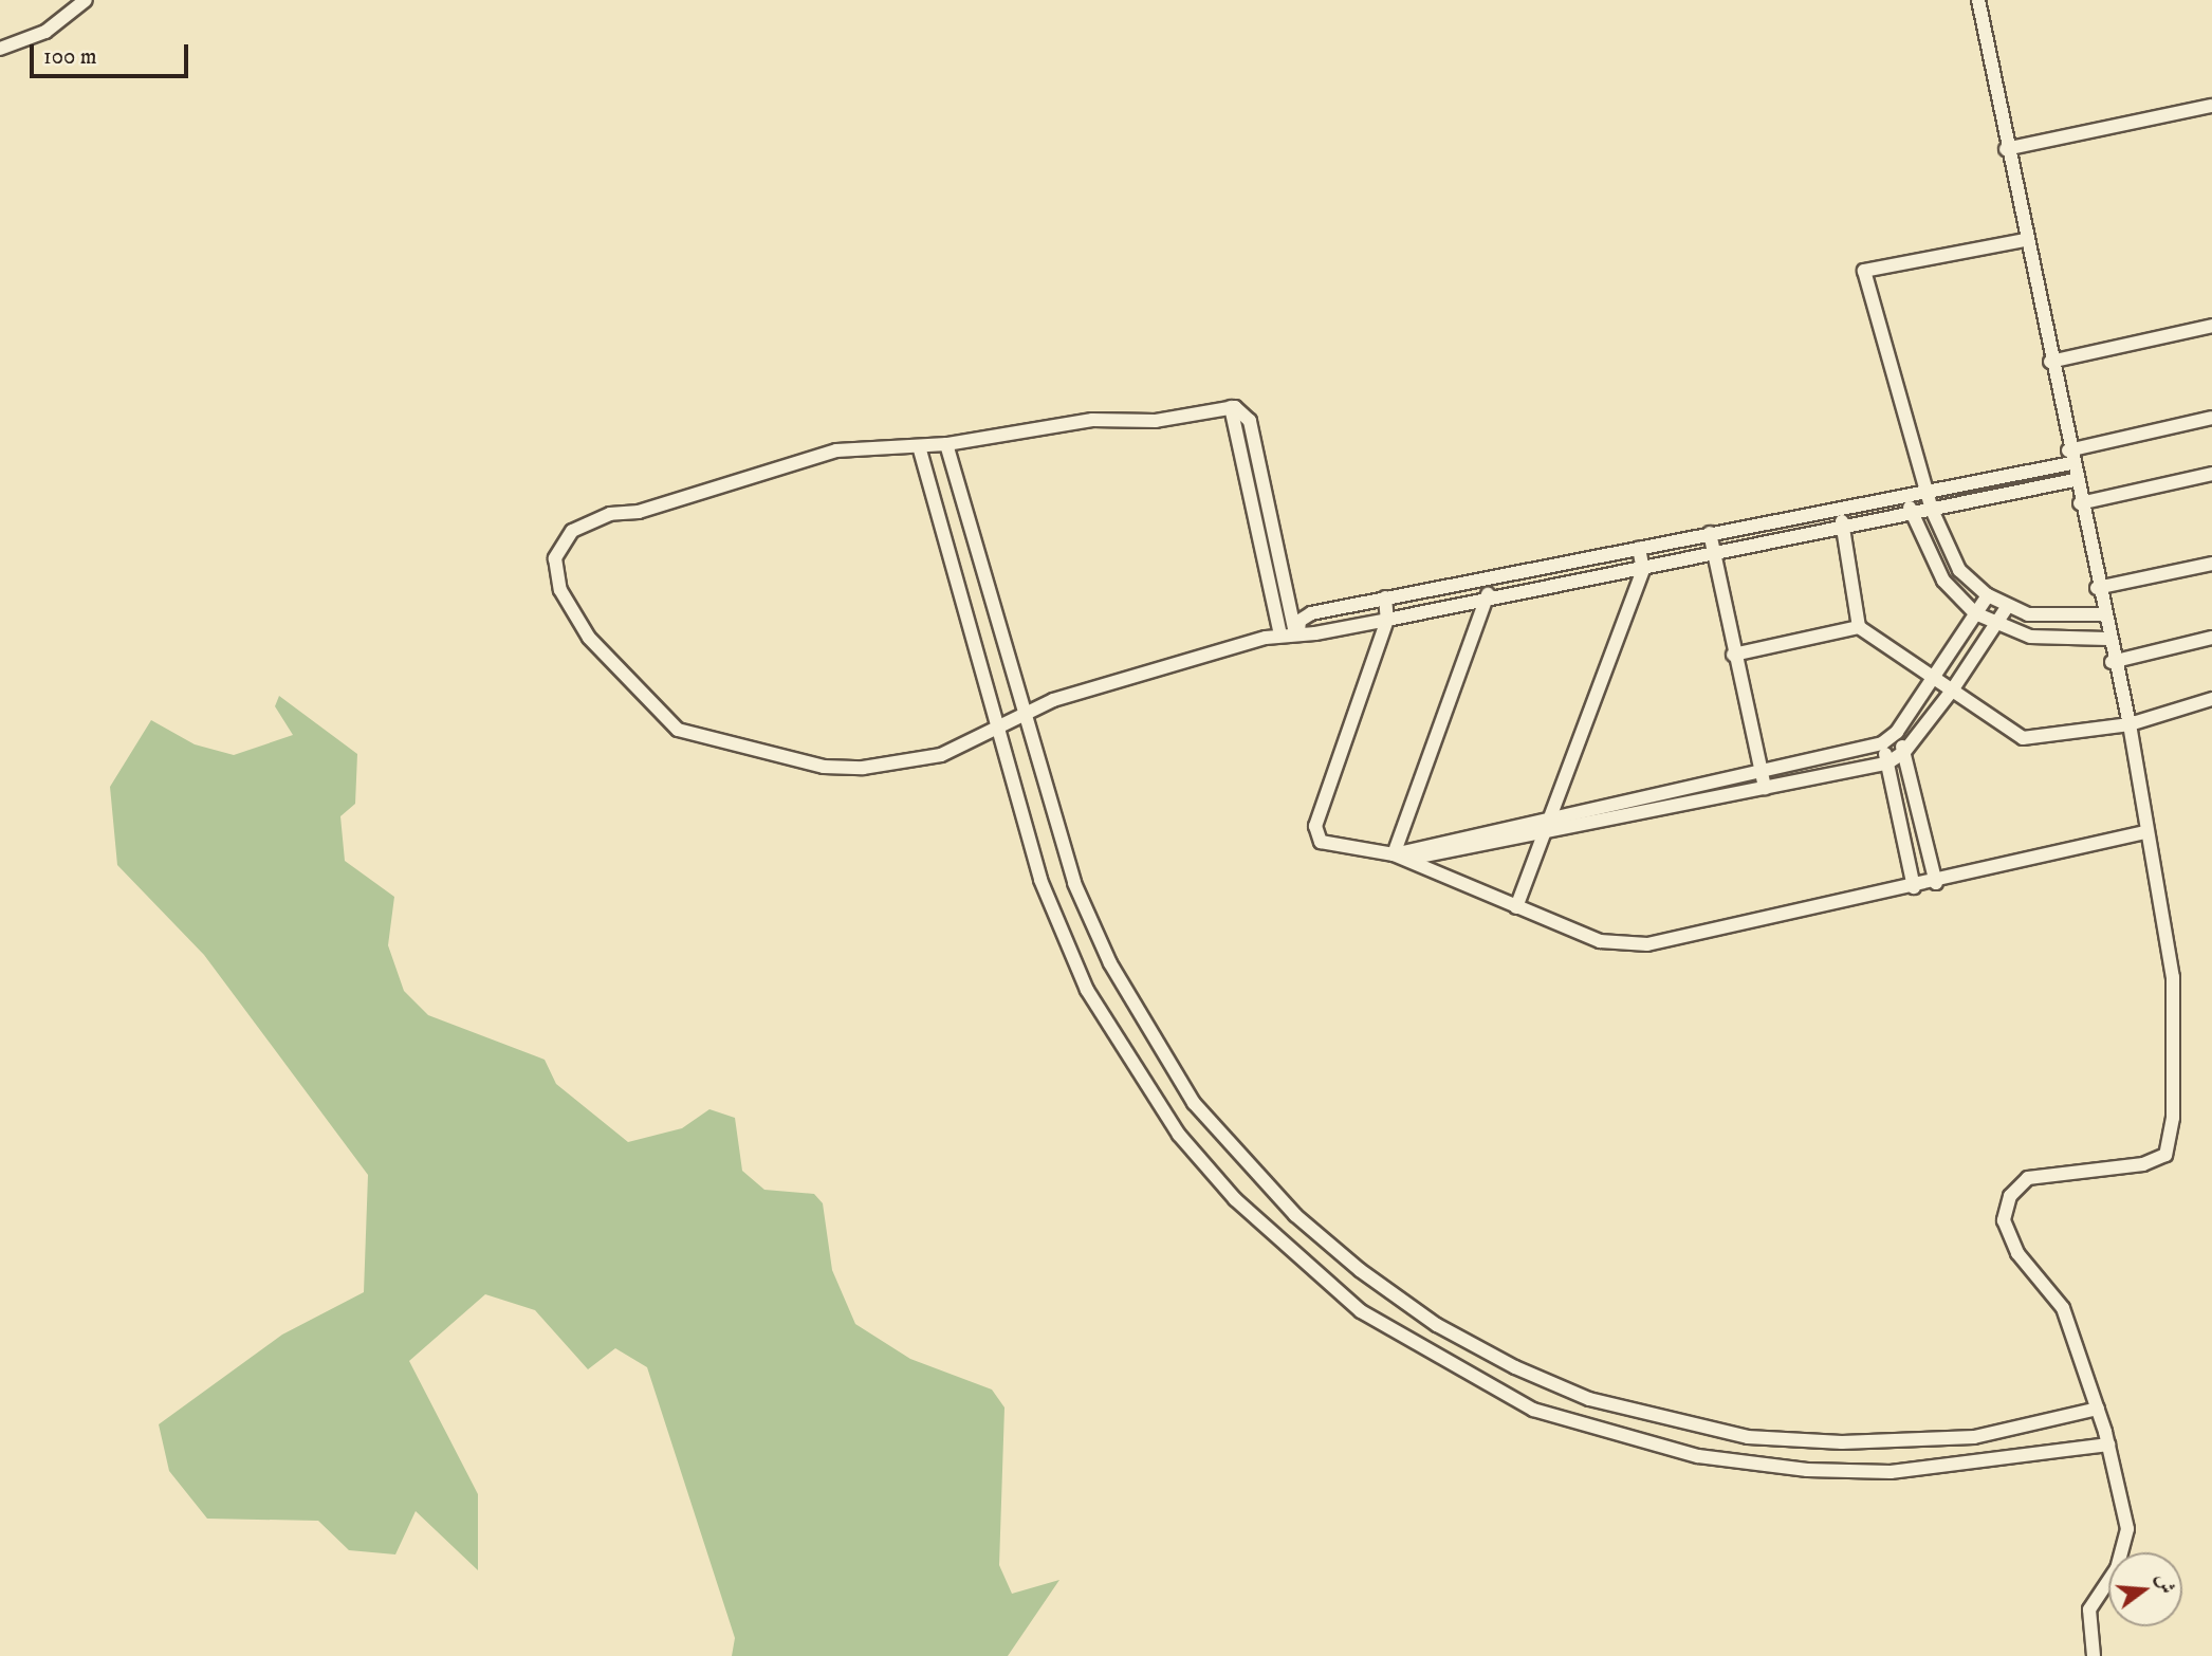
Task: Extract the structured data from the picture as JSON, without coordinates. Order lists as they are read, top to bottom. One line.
{"scale_bar":"100 m","north":"right"}
